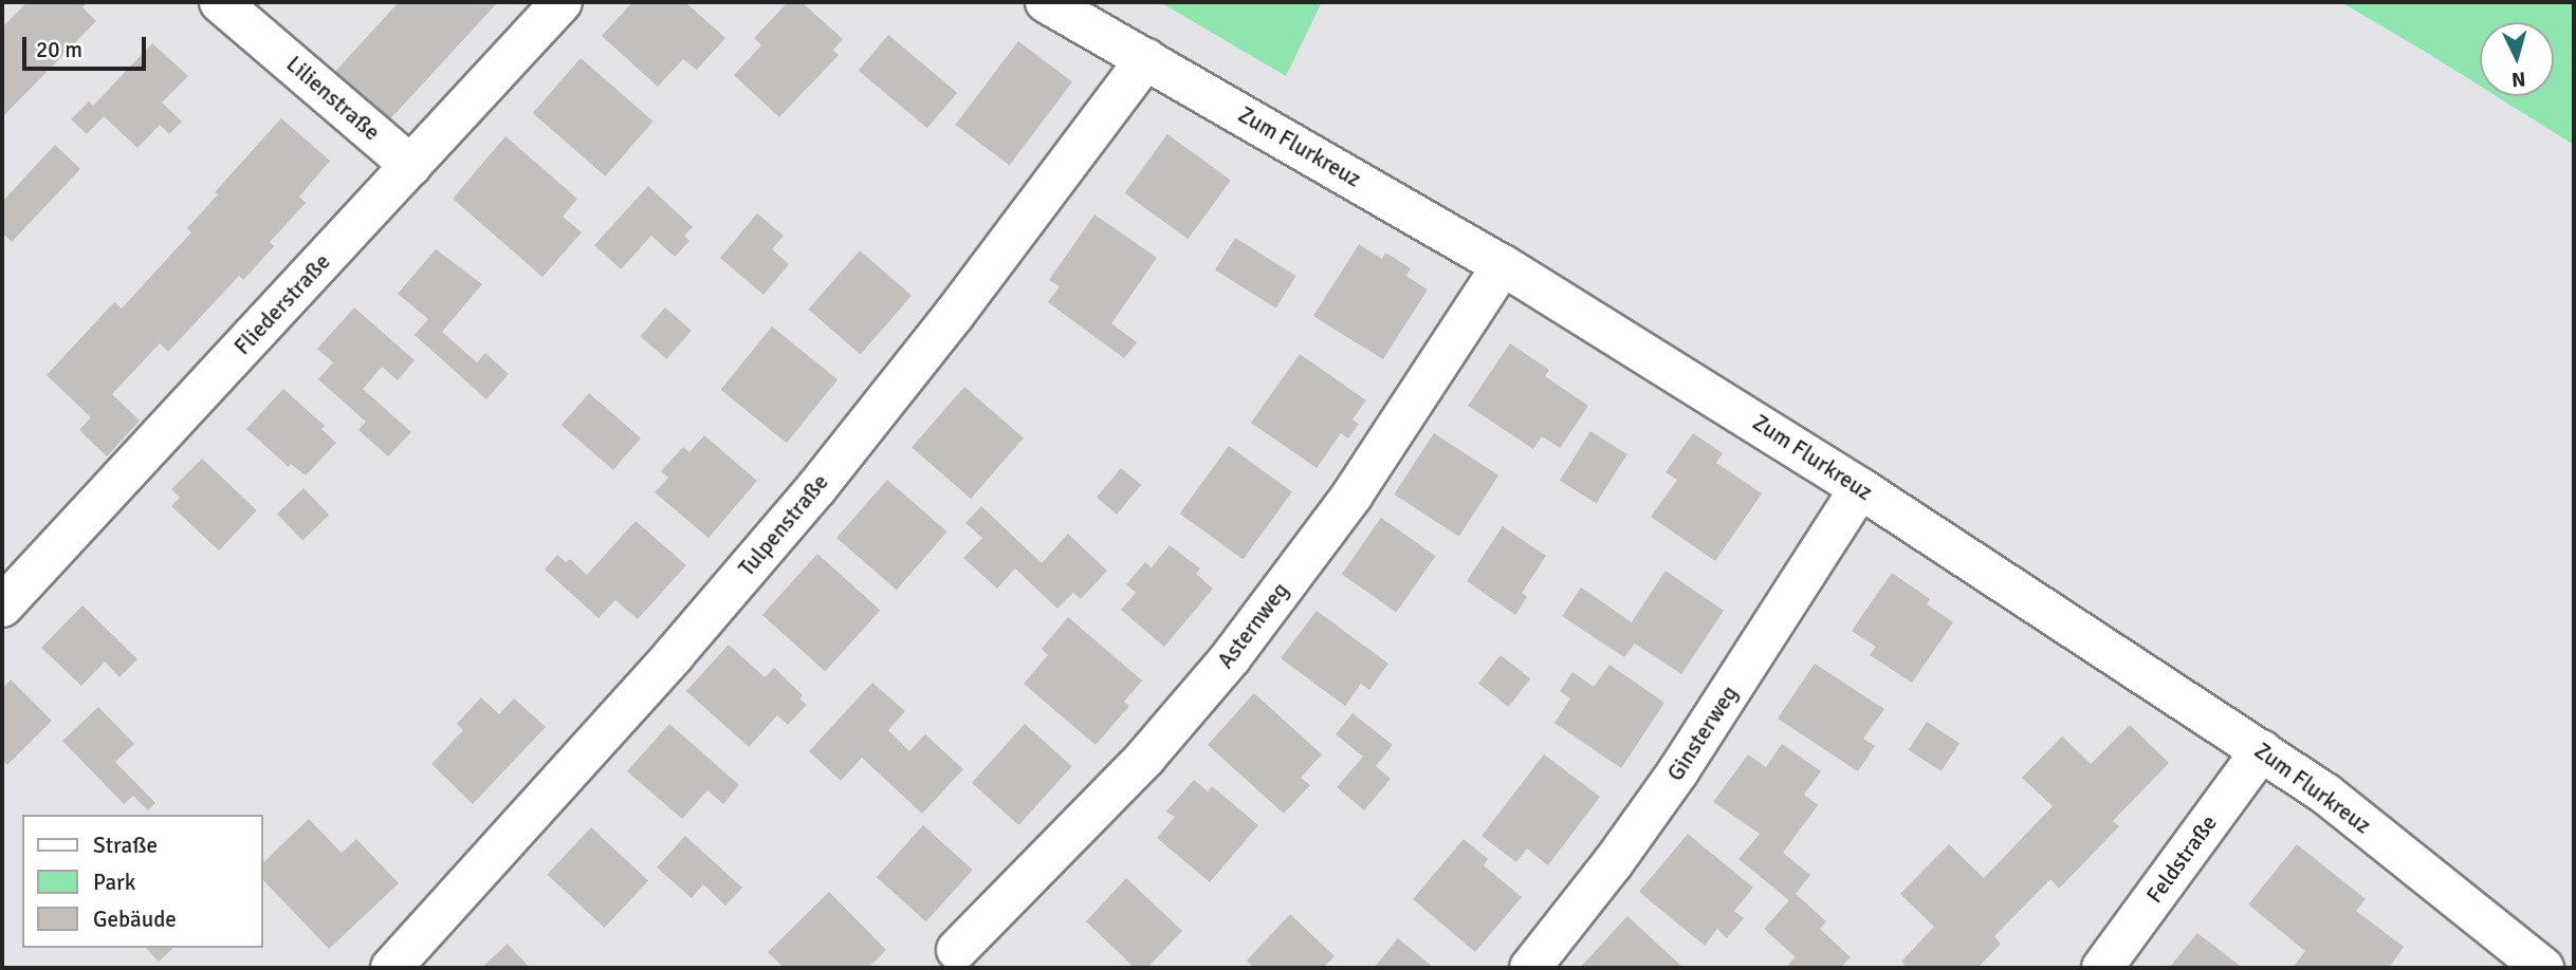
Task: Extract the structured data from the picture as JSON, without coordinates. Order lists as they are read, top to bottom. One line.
{"streets":{"street":["Lilienstraße","Zum Flurkreuz","Fliederstraße","Tulpenstraße","Asternweg","Ginsterweg","Feldstraße"]},"crossings":[["Lilienstraße","Fliederstraße"],["Zum Flurkreuz","Tulpenstraße"],["Zum Flurkreuz","Asternweg"],["Zum Flurkreuz","Ginsterweg"],["Zum Flurkreuz","Feldstraße"]],"legend":["Straße","Park","Gebäude"],"scale_bar":"20 m","north":"bottom"}
